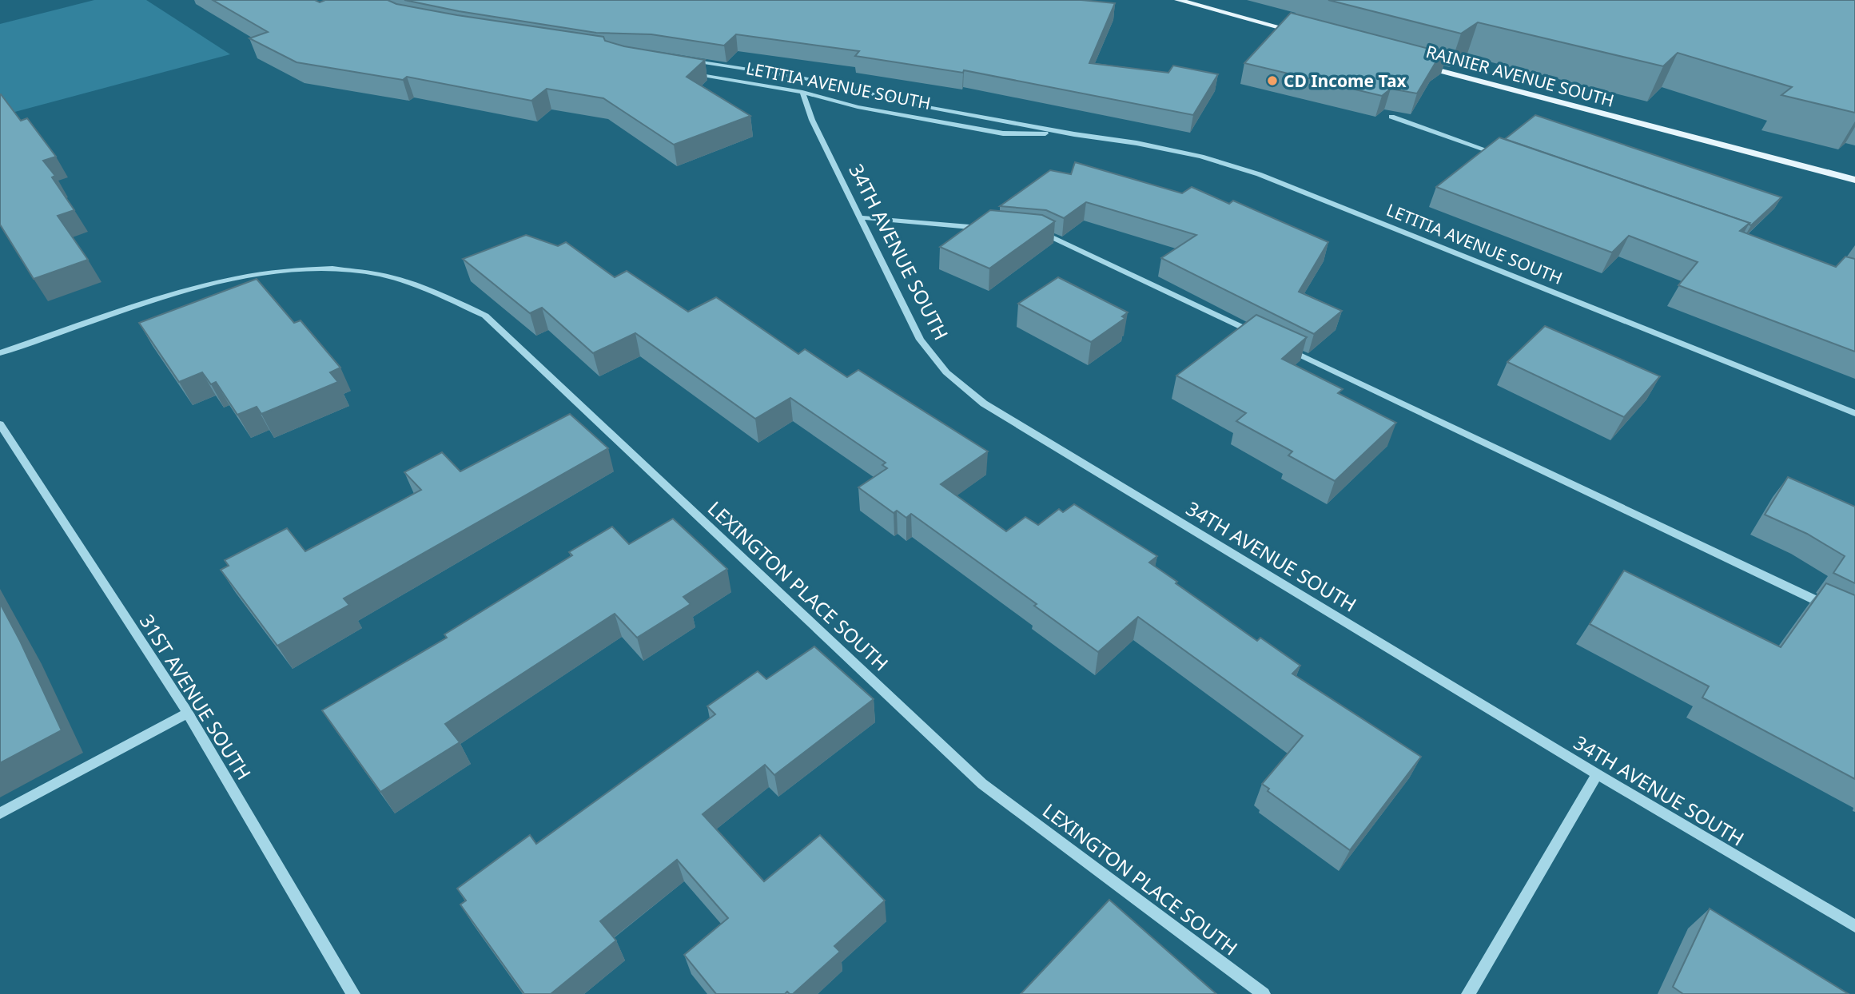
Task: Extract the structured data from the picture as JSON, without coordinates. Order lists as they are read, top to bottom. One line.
{"streets":{"main road":["RAINIER AVENUE SOUTH"],"street":["LETITIA AVENUE SOUTH","34TH AVENUE SOUTH","LEXINGTON PLACE SOUTH","31ST AVENUE SOUTH"]},"crossings":[["LETITIA AVENUE SOUTH","34TH AVENUE SOUTH"]],"places":["CD Income Tax"]}
